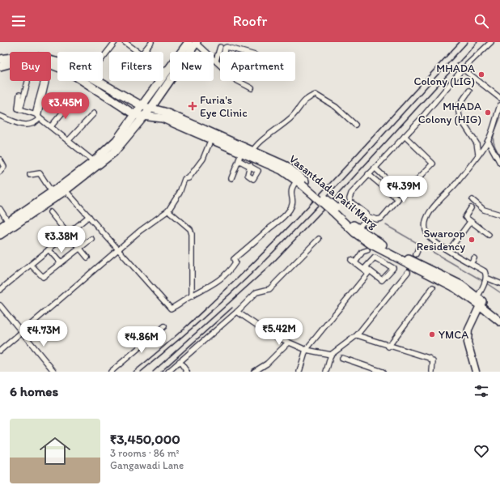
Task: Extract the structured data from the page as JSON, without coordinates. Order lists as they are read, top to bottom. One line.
{"streets":{"main road":["Vasantdada Patil Marg"]},"places":{"other":["MHADA Colony (LIG)","MHADA Colony (HIG)","Swaroop Residency","YMCA"],"health":["Furia's Eye Clinic"]},"page":{"header":"Roofr","chip":["Buy","Rent","Filters","New","Apartment"],"price":["₹3.45M","₹4.39M","₹3.38M","₹5.42M","₹4.73M","₹4.86M"],"heading":"6 homes","list":[{"name":"₹3,450,000","note":"3 rooms · 86 m² · Gangawadi Lane"}]}}
